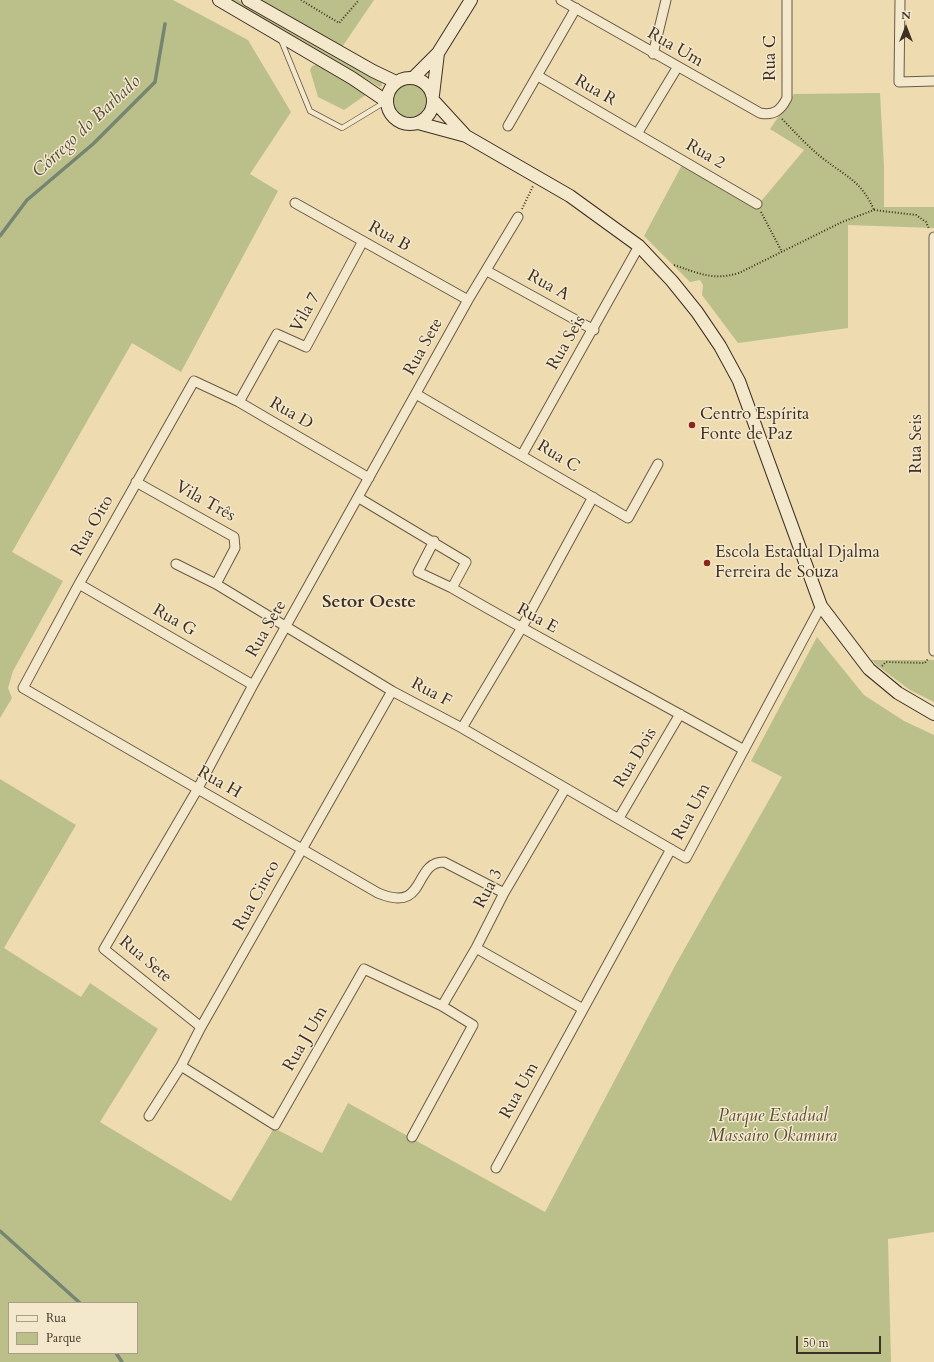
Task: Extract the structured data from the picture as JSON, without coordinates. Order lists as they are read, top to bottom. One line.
{"streets":{"street":["Rua Um","Rua C","Rua R","Rua 2","Rua B","Rua A","Vila 7","Rua Seis","Rua Sete","Rua D","Vila Três","Rua Oito","Rua E","Rua G","Rua F","Rua Dois","Rua H","Rua 3","Rua Cinco","Rua J Um"]},"crossings":[["Rua Um","Rua C"],["Rua Um","Rua E"],["Rua Um","Rua F"],["Rua C","Rua Seis"],["Rua C","Rua Sete"],["Rua R","Rua 2"],["Rua B","Vila 7"],["Rua B","Rua Sete"],["Rua A","Rua Seis"],["Rua A","Rua Sete"],["Vila 7","Rua D"],["Rua Sete","Rua D"],["Rua Sete","Rua G"],["Rua Sete","Rua F"],["Rua Sete","Rua H"],["Rua Sete","Rua Cinco"],["Rua D","Rua Oito"],["Vila Três","Rua Oito"],["Vila Três","Rua F"],["Rua Oito","Rua G"],["Rua Oito","Rua H"],["Rua E","Rua Dois"],["Rua F","Rua Dois"],["Rua F","Rua 3"],["Rua F","Rua Cinco"],["Rua H","Rua 3"],["Rua H","Rua Cinco"],["Rua 3","Rua J Um"],["Rua Cinco","Rua J Um"]],"districts":["Setor Oeste"],"water":["Córrego do Barbado"],"parks":["Parque Estadual Massairo Okamura"],"places":["Centro Espírita Fonte de Paz","Escola Estadual Djalma Ferreira de Souza"],"legend":["Rua","Parque"],"scale_bar":"50 m","north":"top"}
